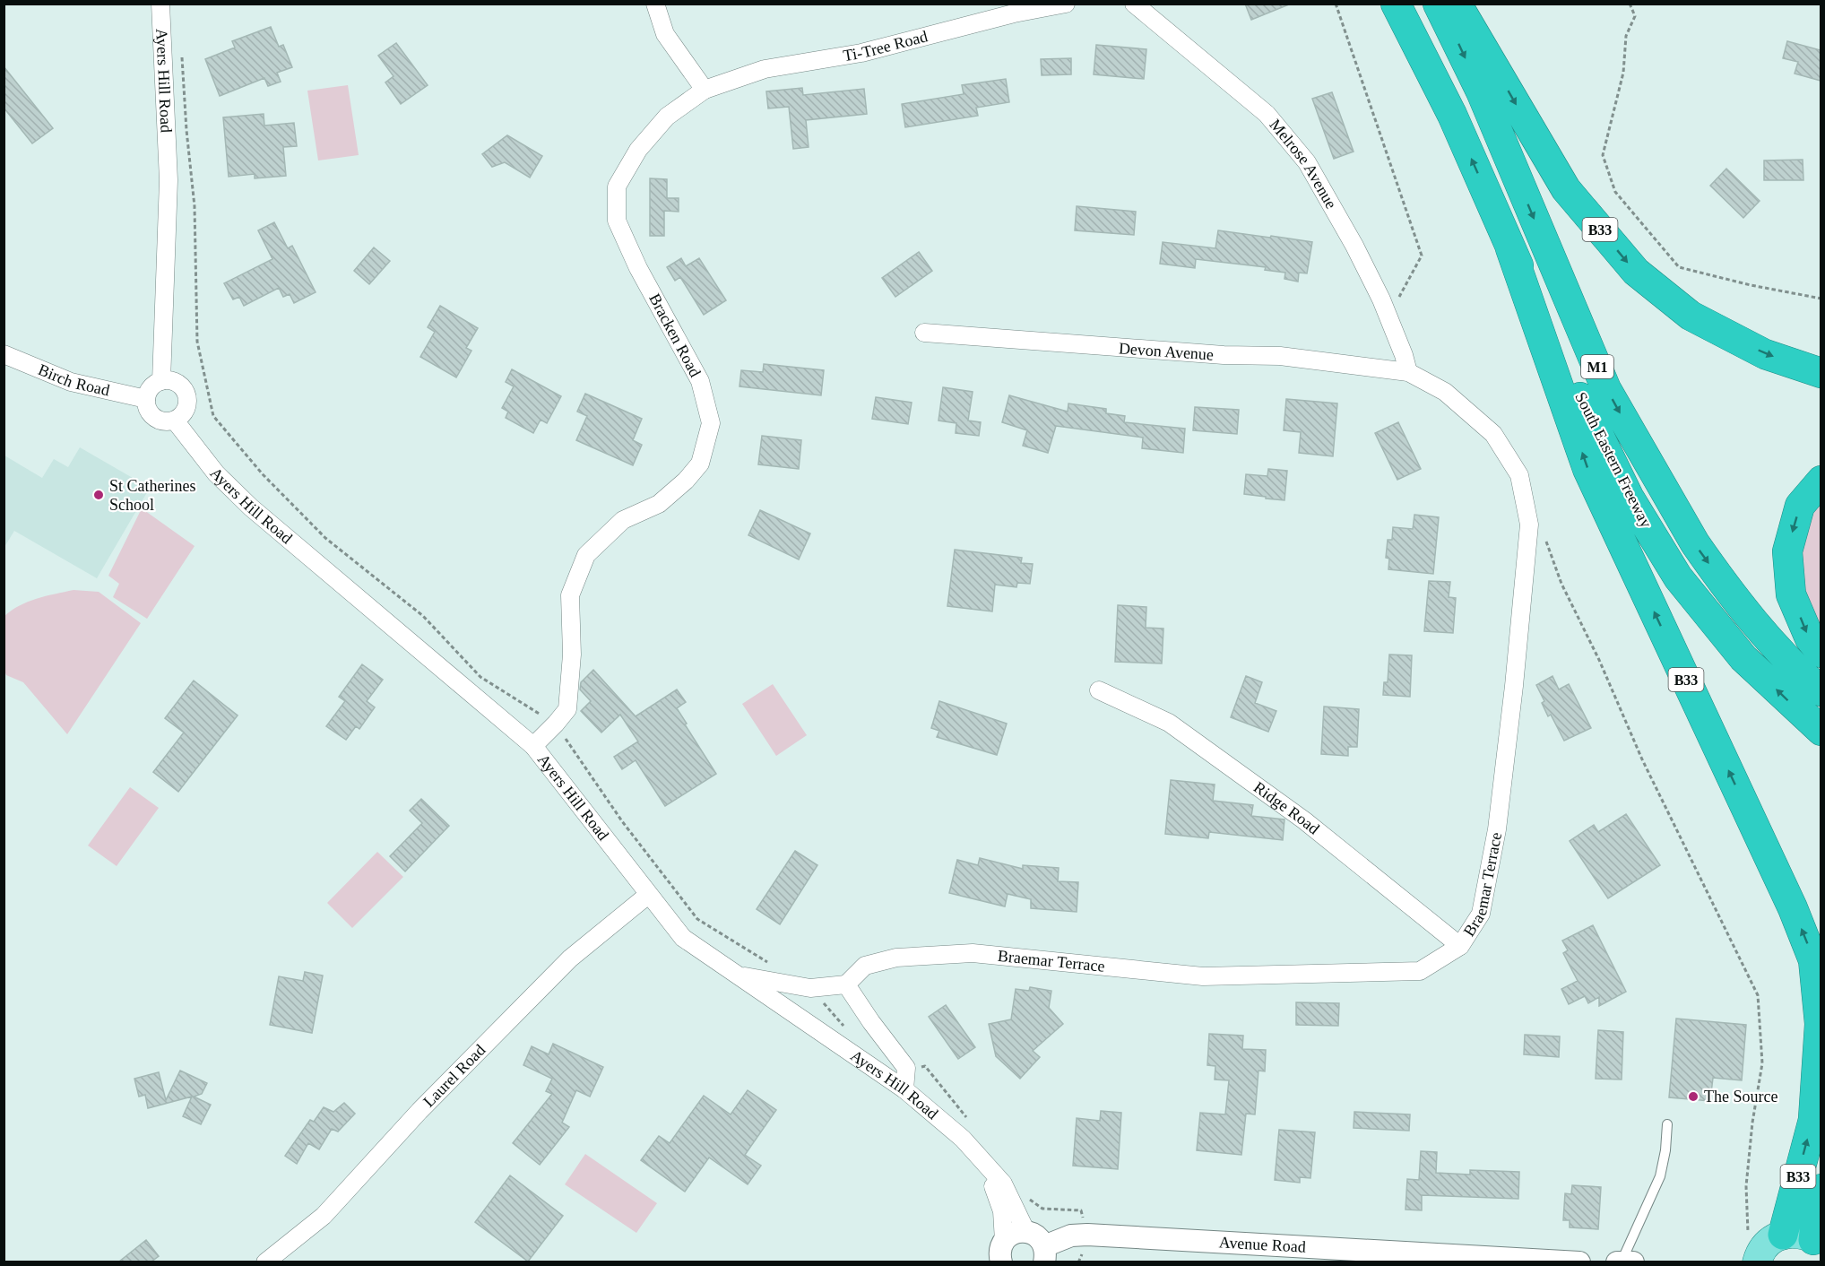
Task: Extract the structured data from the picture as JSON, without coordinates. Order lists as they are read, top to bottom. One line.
{"streets":{"highway":["B33","M1","South Eastern Freeway"],"street":["Ti-Tree Road","Ayers Hill Road","Melrose Avenue","Bracken Road","Devon Avenue","Birch Road","Ridge Road","Braemar Terrace","Laurel Road","Avenue Road"]},"crossings":[["Ti-Tree Road","Bracken Road"],["Ayers Hill Road","Bracken Road"],["Ayers Hill Road","Birch Road"],["Ayers Hill Road","Laurel Road"],["Melrose Avenue","Devon Avenue"],["Melrose Avenue","Braemar Terrace"],["B33","South Eastern Freeway"],["Devon Avenue","Braemar Terrace"],["Ridge Road","Braemar Terrace"]],"places":["St Catherines School","The Source"]}
